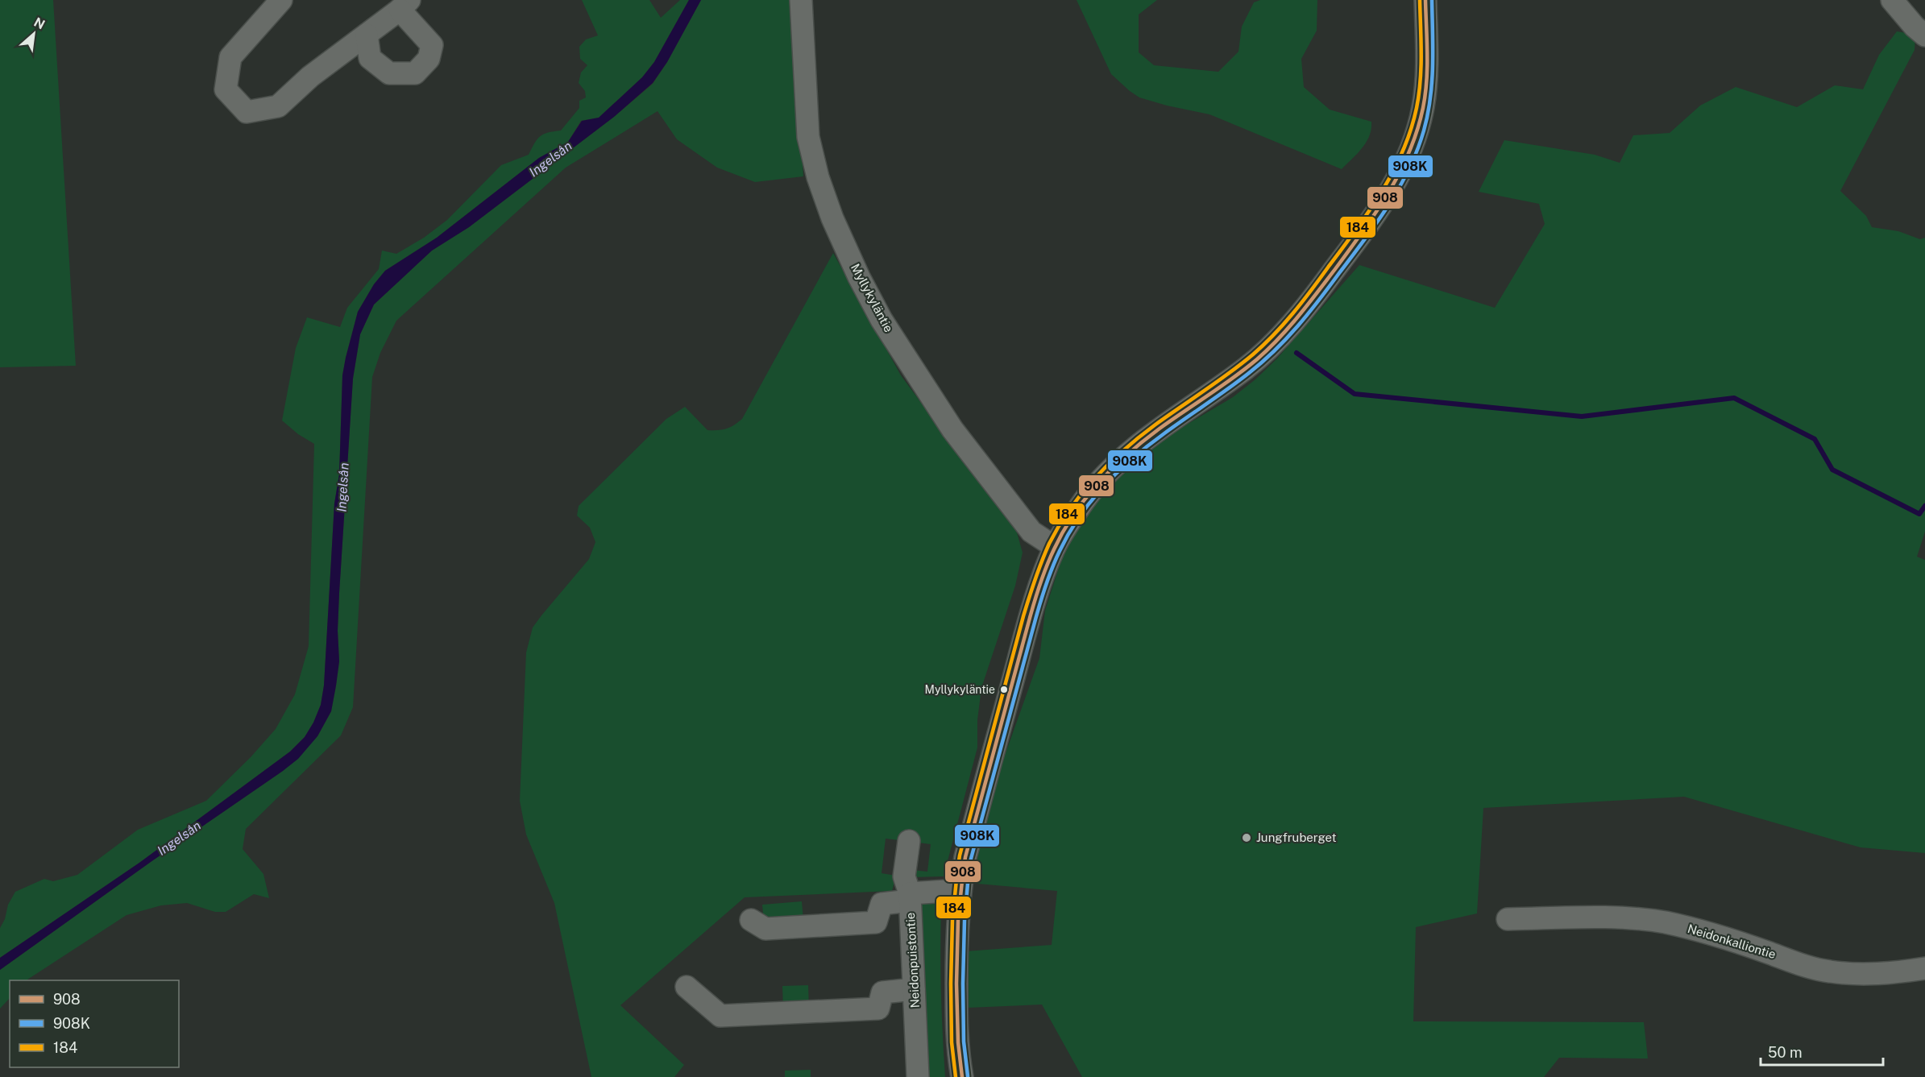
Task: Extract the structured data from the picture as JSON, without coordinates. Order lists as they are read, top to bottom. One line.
{"streets":{"street":["Myllykyläntie","Neidonkalliontie","Neidonpuistontie"]},"water":["Ingelsån"],"places":["Myllykyläntie","Jungfruberget"],"lines":["transit line 908","transit line 908K","transit line 184"],"legend":["908","908K","184"],"scale_bar":"50 m","north":"top right"}
